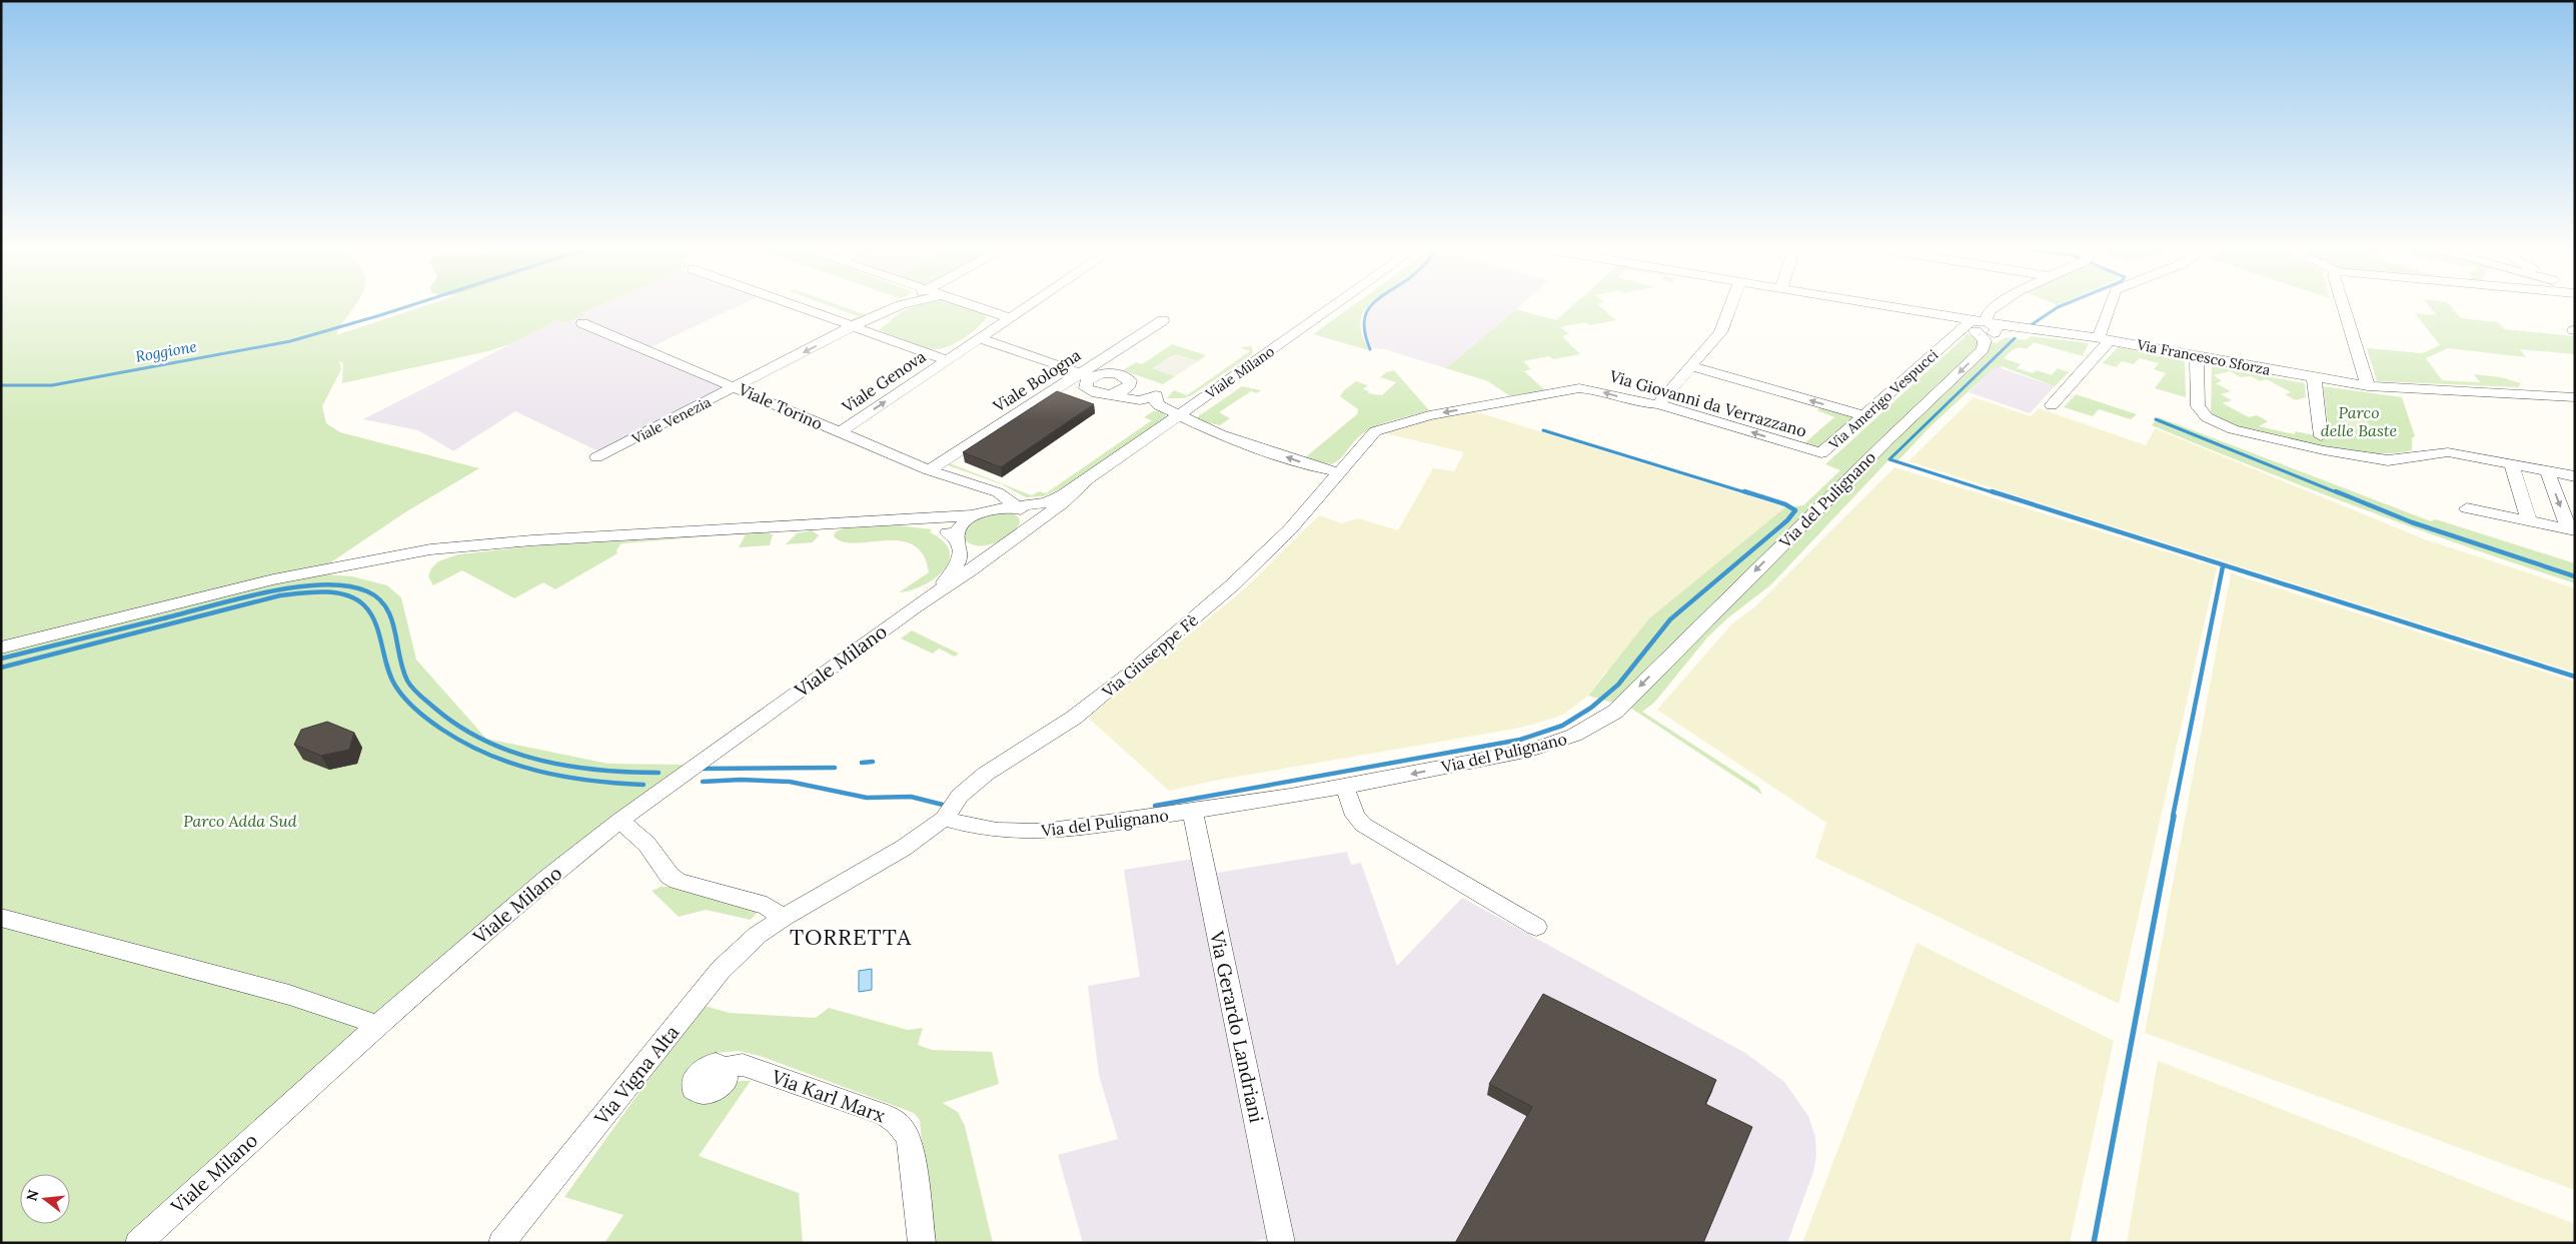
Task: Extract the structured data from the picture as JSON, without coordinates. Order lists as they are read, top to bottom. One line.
{"streets":{"street":["Via Francesco Sforza","Viale Milano","Viale Bologna","Viale Genova","Via Amerigo Vespucci","Via Giovanni da Verrazzano","Viale Torino","Viale Venezia","Via del Pulignano","Via Giuseppe Fè","Via Gerardo Landriani","Via Vigna Alta","Via Karl Marx"]},"crossings":[["Via Francesco Sforza","Via Amerigo Vespucci"],["Via Francesco Sforza","Via del Pulignano"],["Viale Milano","Viale Torino"],["Viale Bologna","Viale Torino"],["Viale Genova","Viale Torino"],["Via Amerigo Vespucci","Via Giovanni da Verrazzano"],["Via Amerigo Vespucci","Via del Pulignano"],["Via Giovanni da Verrazzano","Via Giuseppe Fè"],["Viale Torino","Viale Venezia"],["Via del Pulignano","Via Giuseppe Fè"],["Via del Pulignano","Via Gerardo Landriani"],["Via Giuseppe Fè","Via Vigna Alta"]],"one_way":["Viale Genova","Via Giovanni da Verrazzano","Viale Venezia","Via del Pulignano"],"districts":["TORRETTA"],"water":["Roggione"],"parks":["Parco delle Baste","Parco Adda Sud"],"north":"left"}
